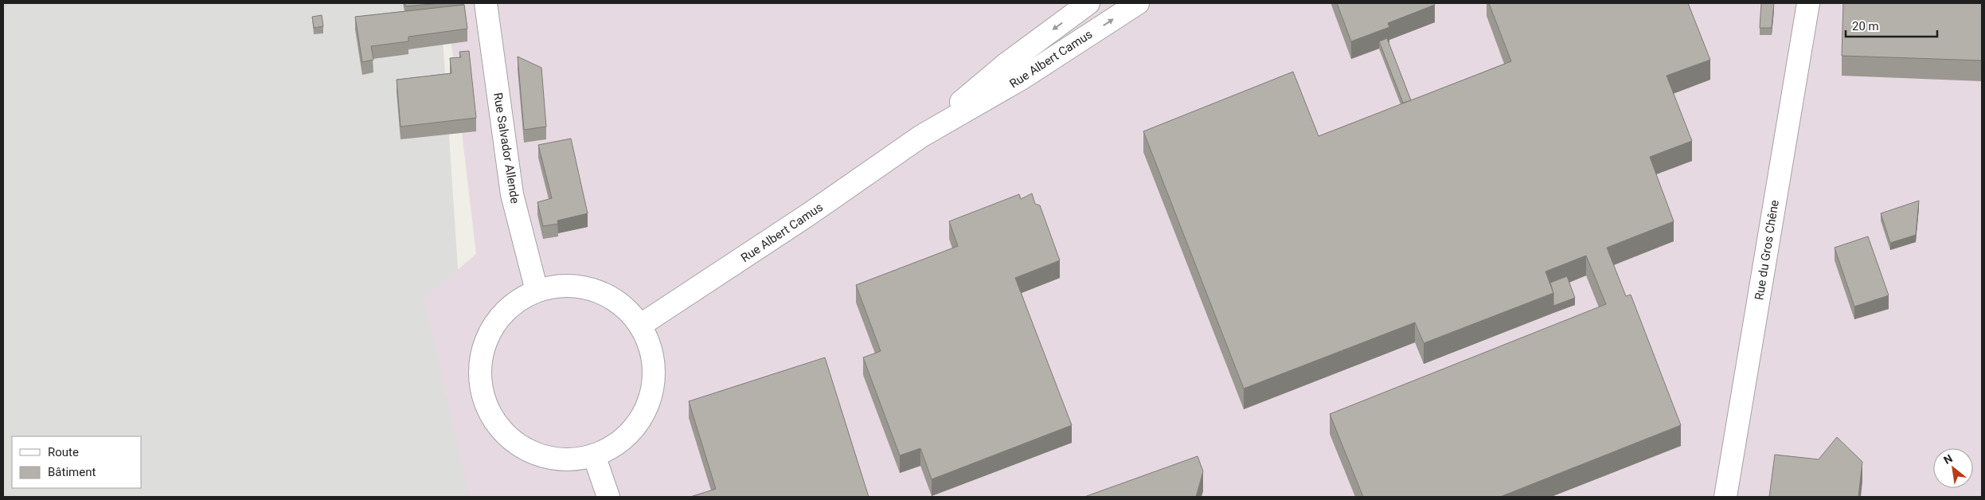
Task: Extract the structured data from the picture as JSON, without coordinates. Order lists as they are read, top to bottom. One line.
{"streets":{"street":["Rue Albert Camus","Rue Salvador Allende","Rue du Gros Chêne"]},"legend":["Route","Bâtiment"],"scale_bar":"20 m","north":"top left"}
